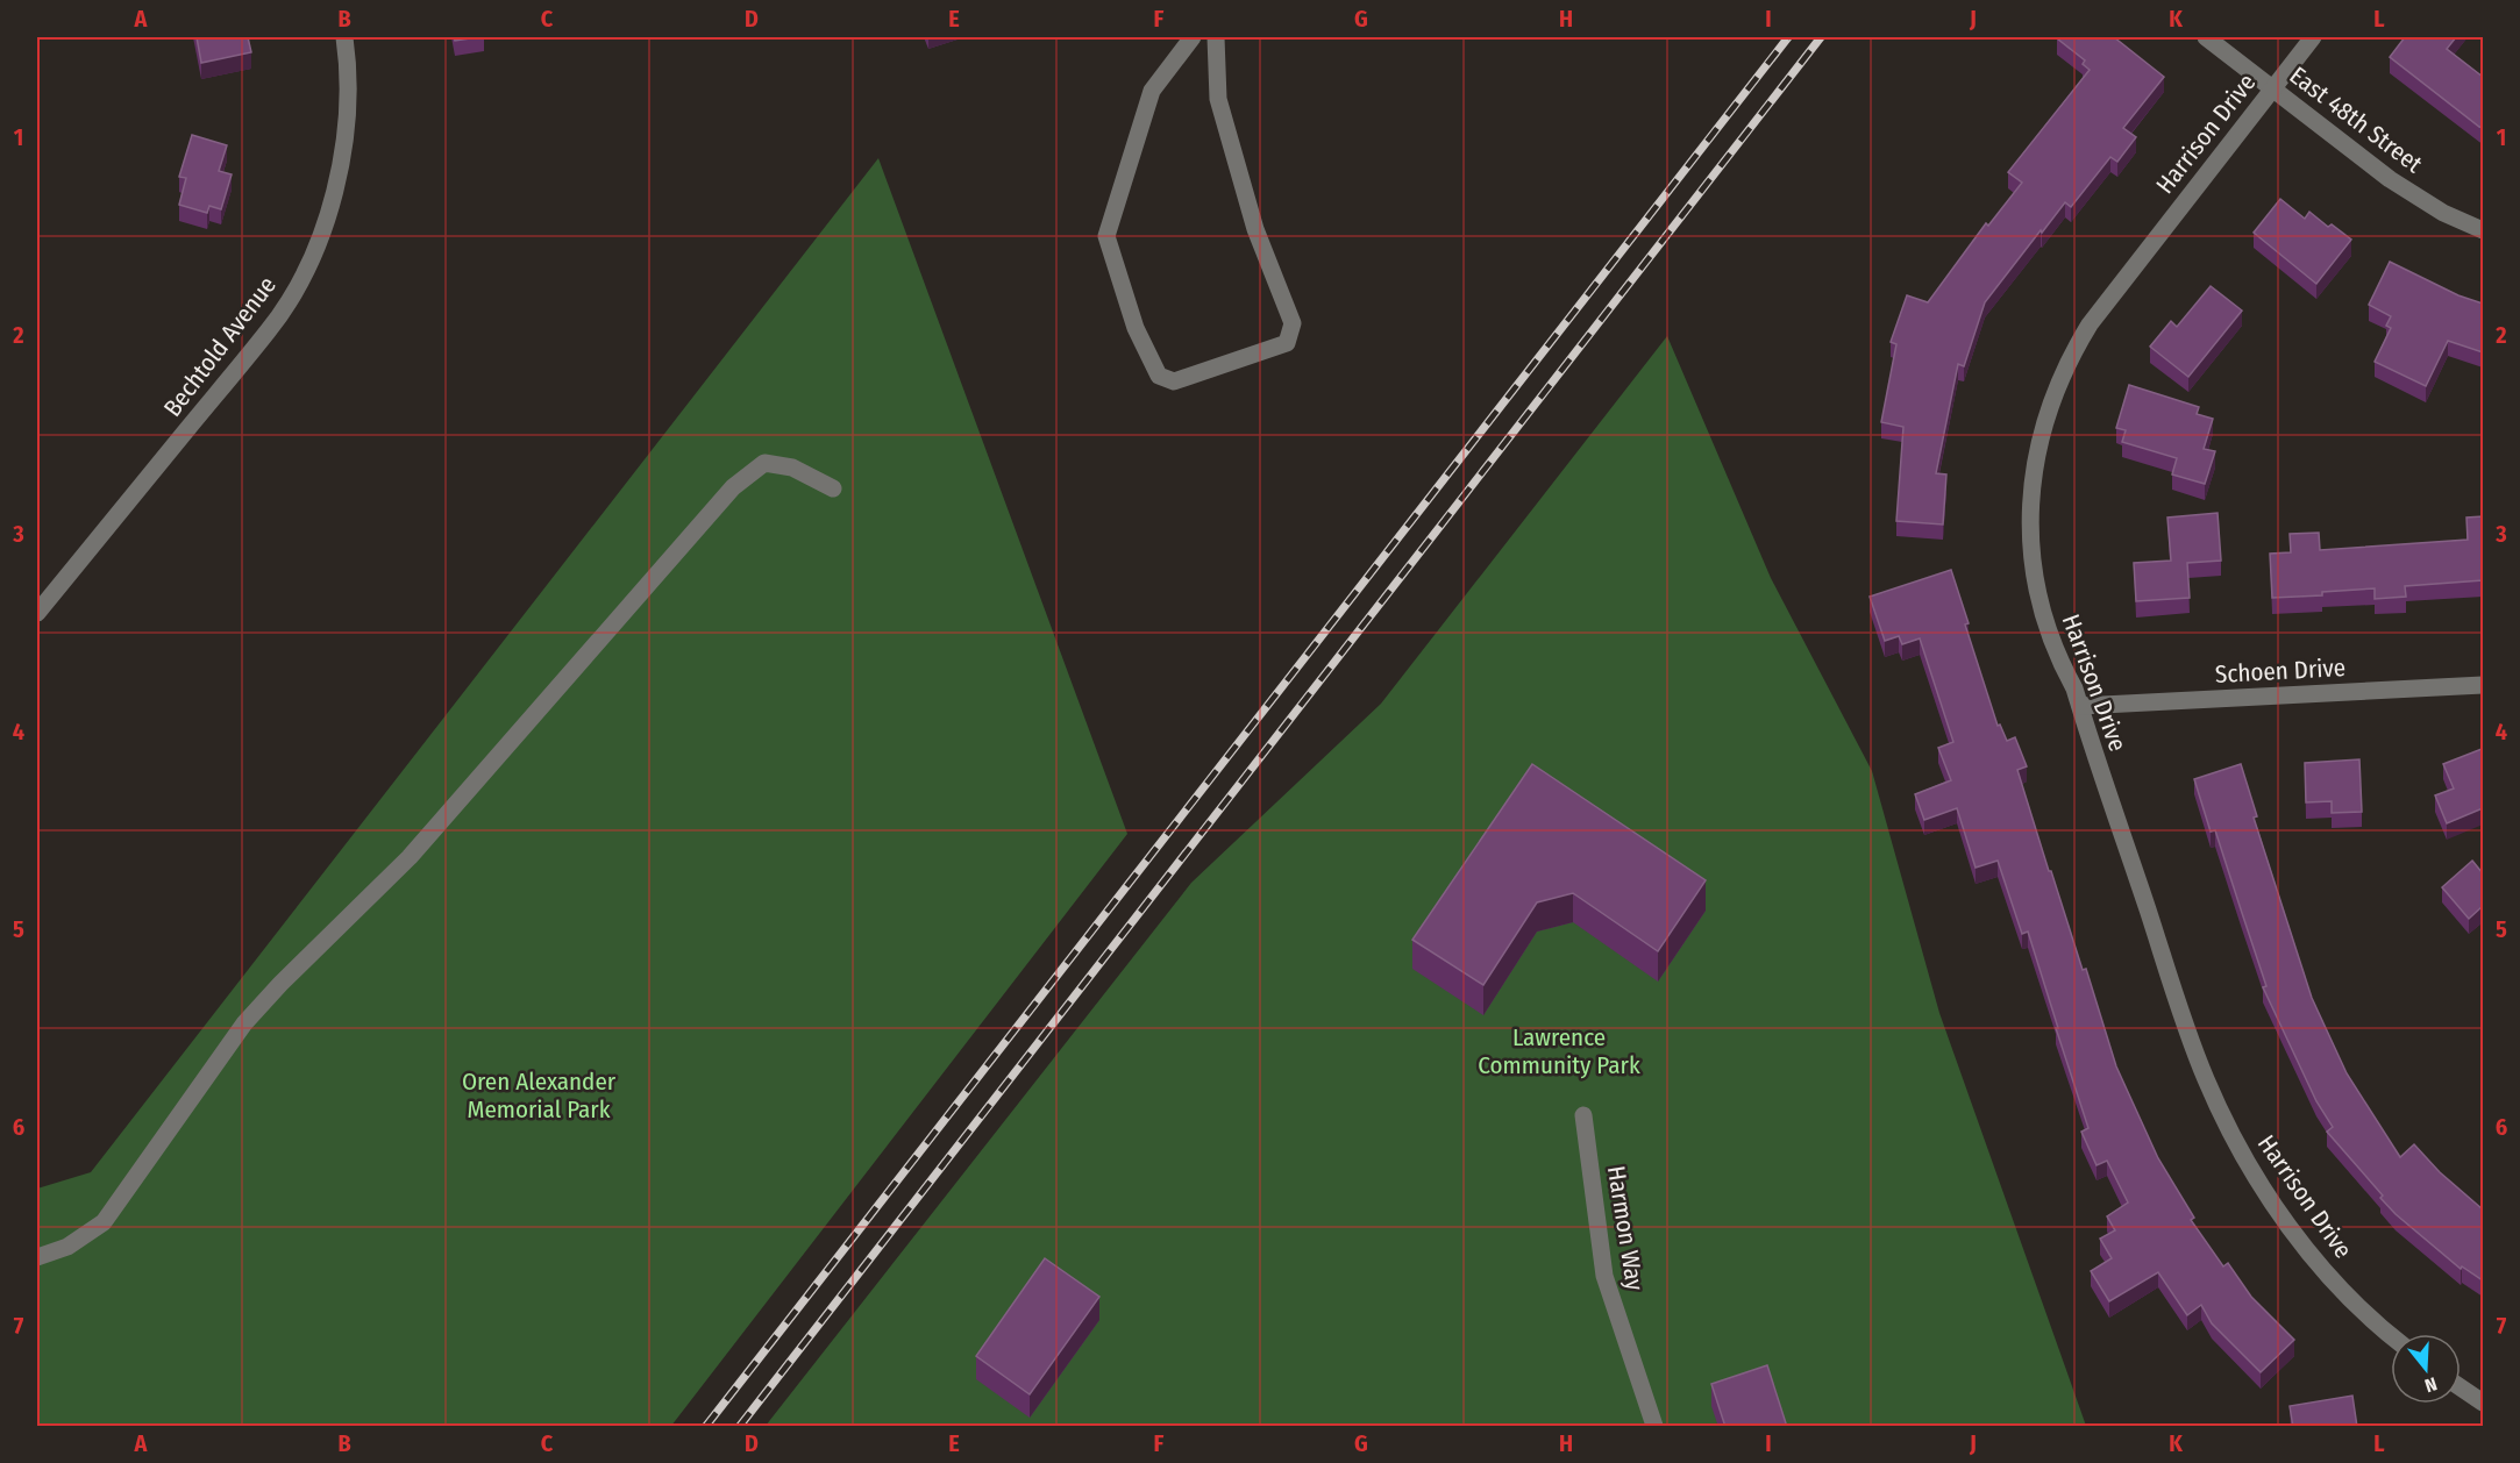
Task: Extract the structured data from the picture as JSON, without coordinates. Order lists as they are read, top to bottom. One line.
{"streets":{"street":["East 48th Street","Harrison Drive","Bechtold Avenue","Schoen Drive","Harmon Way"]},"crossings":[["East 48th Street","Harrison Drive"],["Harrison Drive","Schoen Drive"]],"parks":["Lawrence Community Park","Oren Alexander Memorial Park"],"north":"bottom","grid":{"columns":["A","B","C","D","E","F","G","H","I","J","K","L"],"rows":["1","2","3","4","5","6","7"]}}
